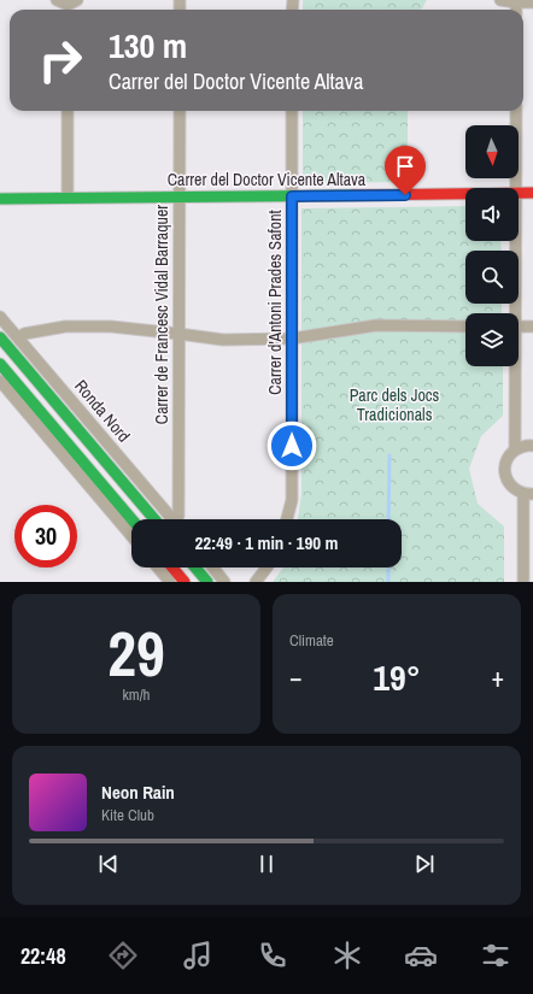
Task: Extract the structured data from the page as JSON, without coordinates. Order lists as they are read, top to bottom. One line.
{"streets":{"street":["Carrer del Doctor Vicente Altava","Carrer d'Antoni Prades Safont","Carrer de Francesc Vidal Barraquer","Ronda Nord"]},"crossings":[["Carrer del Doctor Vicente Altava","Carrer d'Antoni Prades Safont"],["Carrer del Doctor Vicente Altava","Carrer de Francesc Vidal Barraquer"]],"parks":["Parc dels Jocs Tradicionals"],"north":"bottom","page":{"turn":["130 m","Carrer del Doctor Vicente Altava"],"limit":"30","trip":"22:49 · 1 min · 190 m","tile":[["29","km/h"],"Climate"],"heat":["−","19°","+"],"song":["Neon Rain","Kite Club"],"tabs":"22:48"}}
